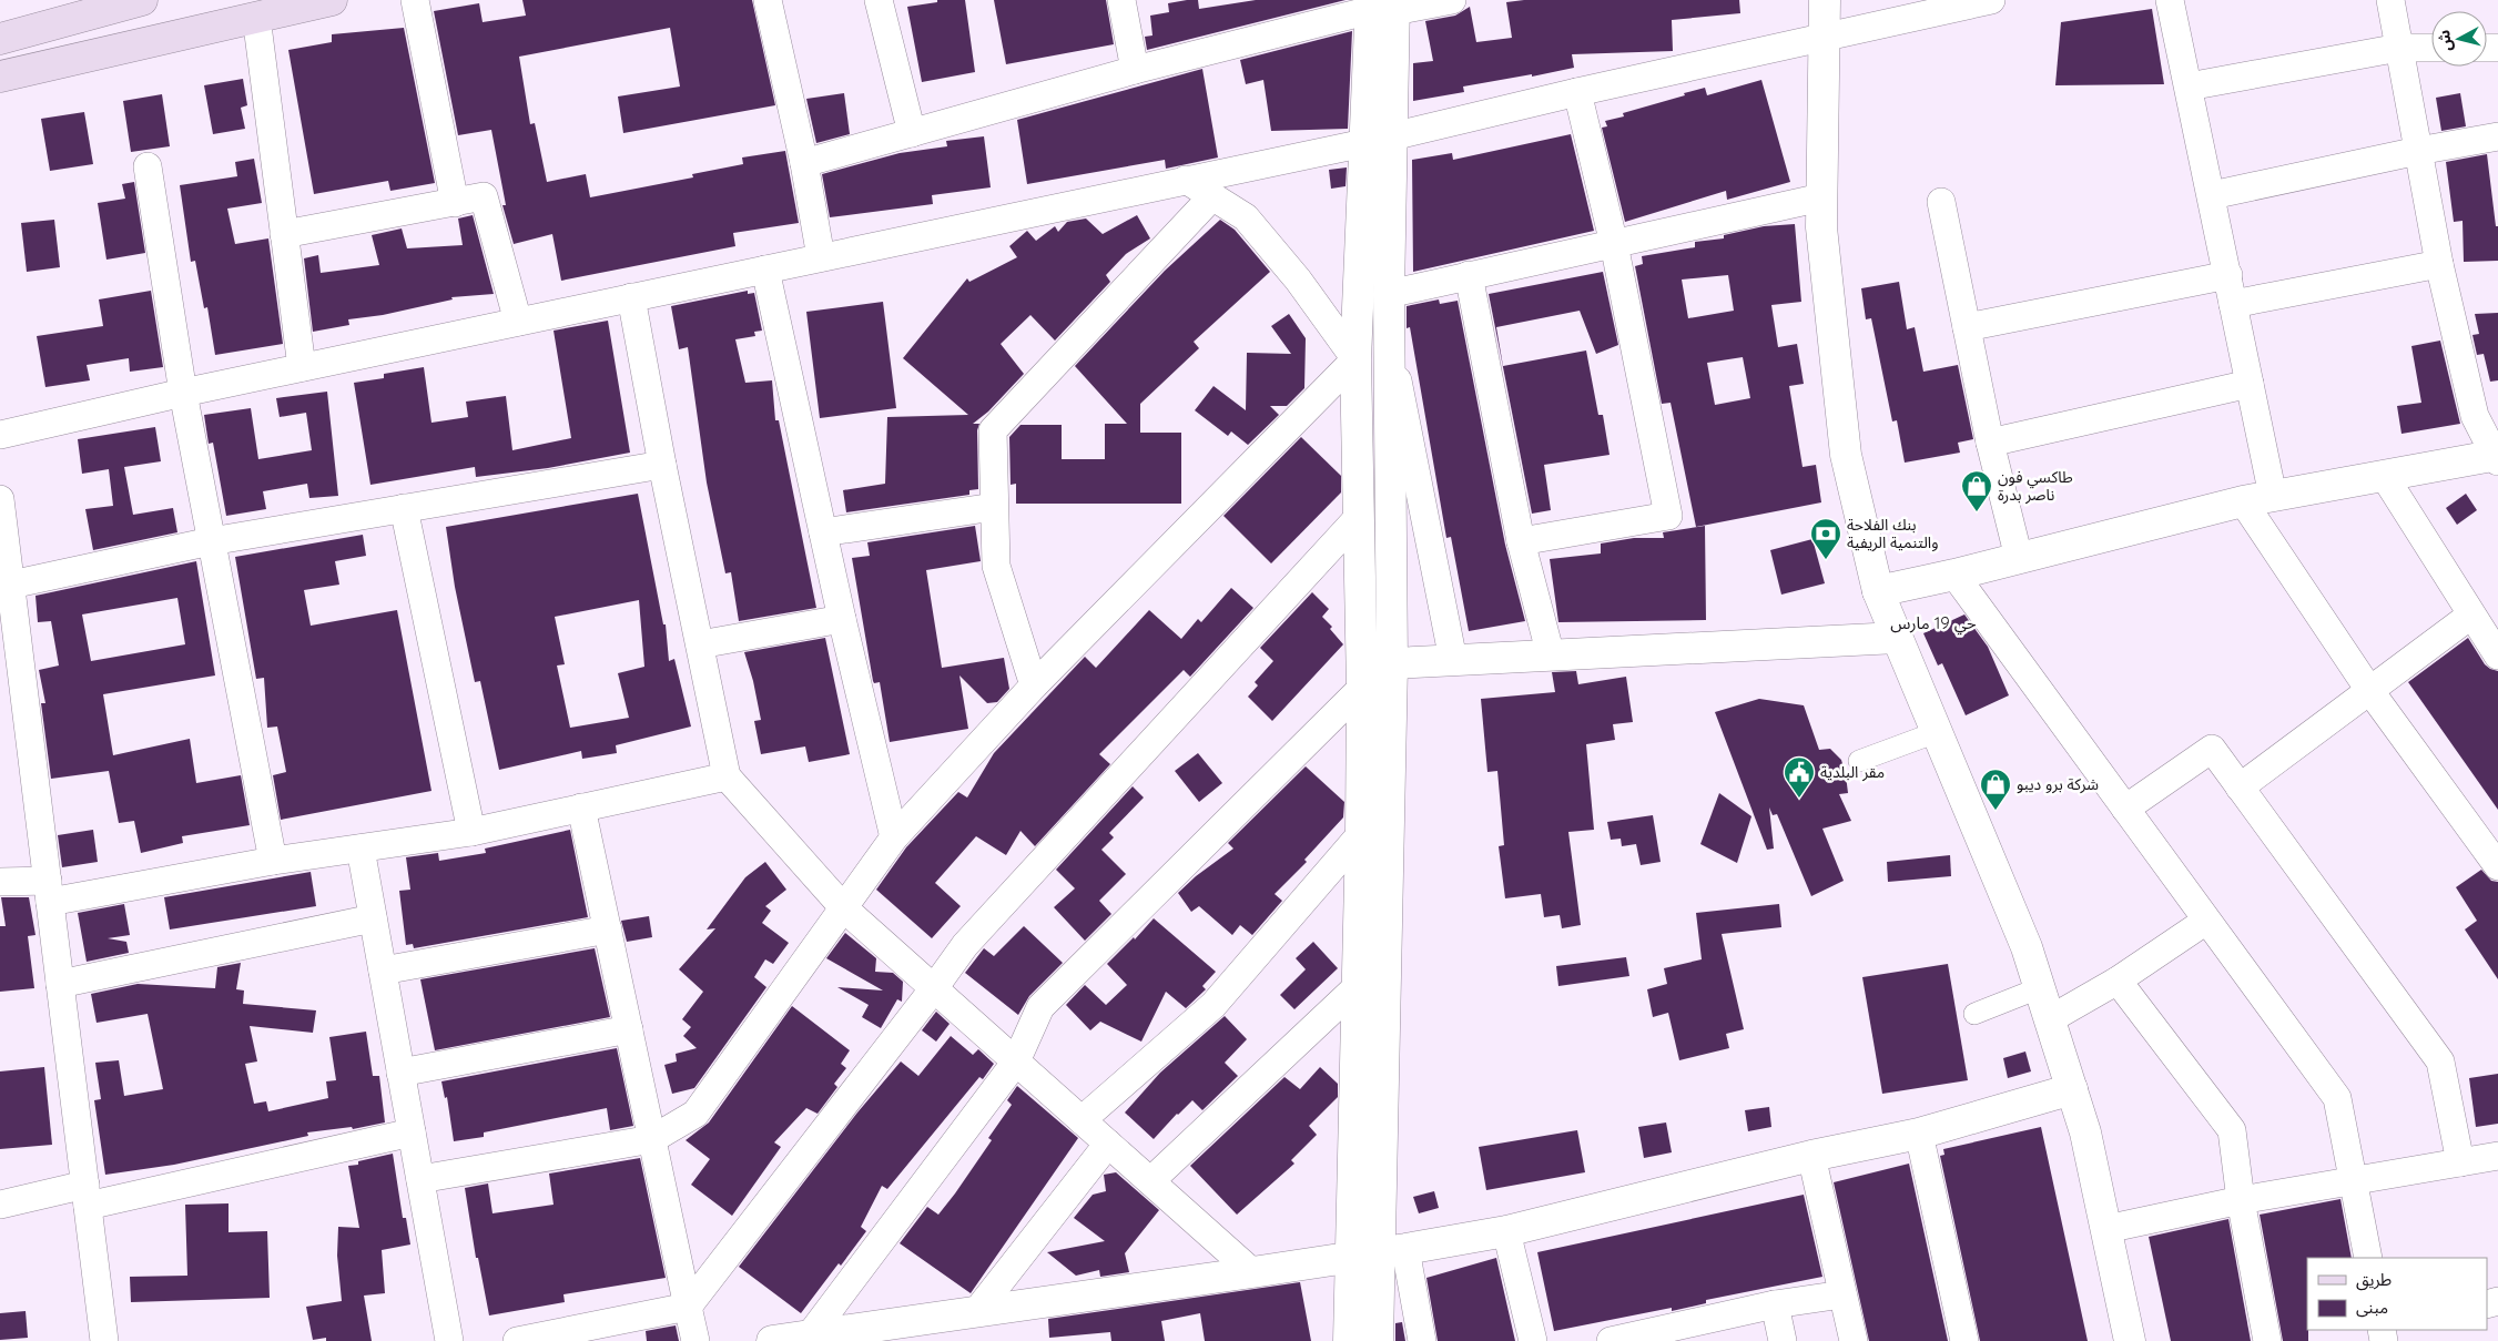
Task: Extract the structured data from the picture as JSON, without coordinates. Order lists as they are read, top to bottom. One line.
{"districts":["حي 19 مارس"],"places":{"shop":["طاكسي فون ناصر بدرة","شركة برو ديبو"],"bank":["بنك الفلاحة والتنمية الريفية"],"public building":["مقر البلدية"]},"legend":["طريق","مبنى"],"north":"left"}
